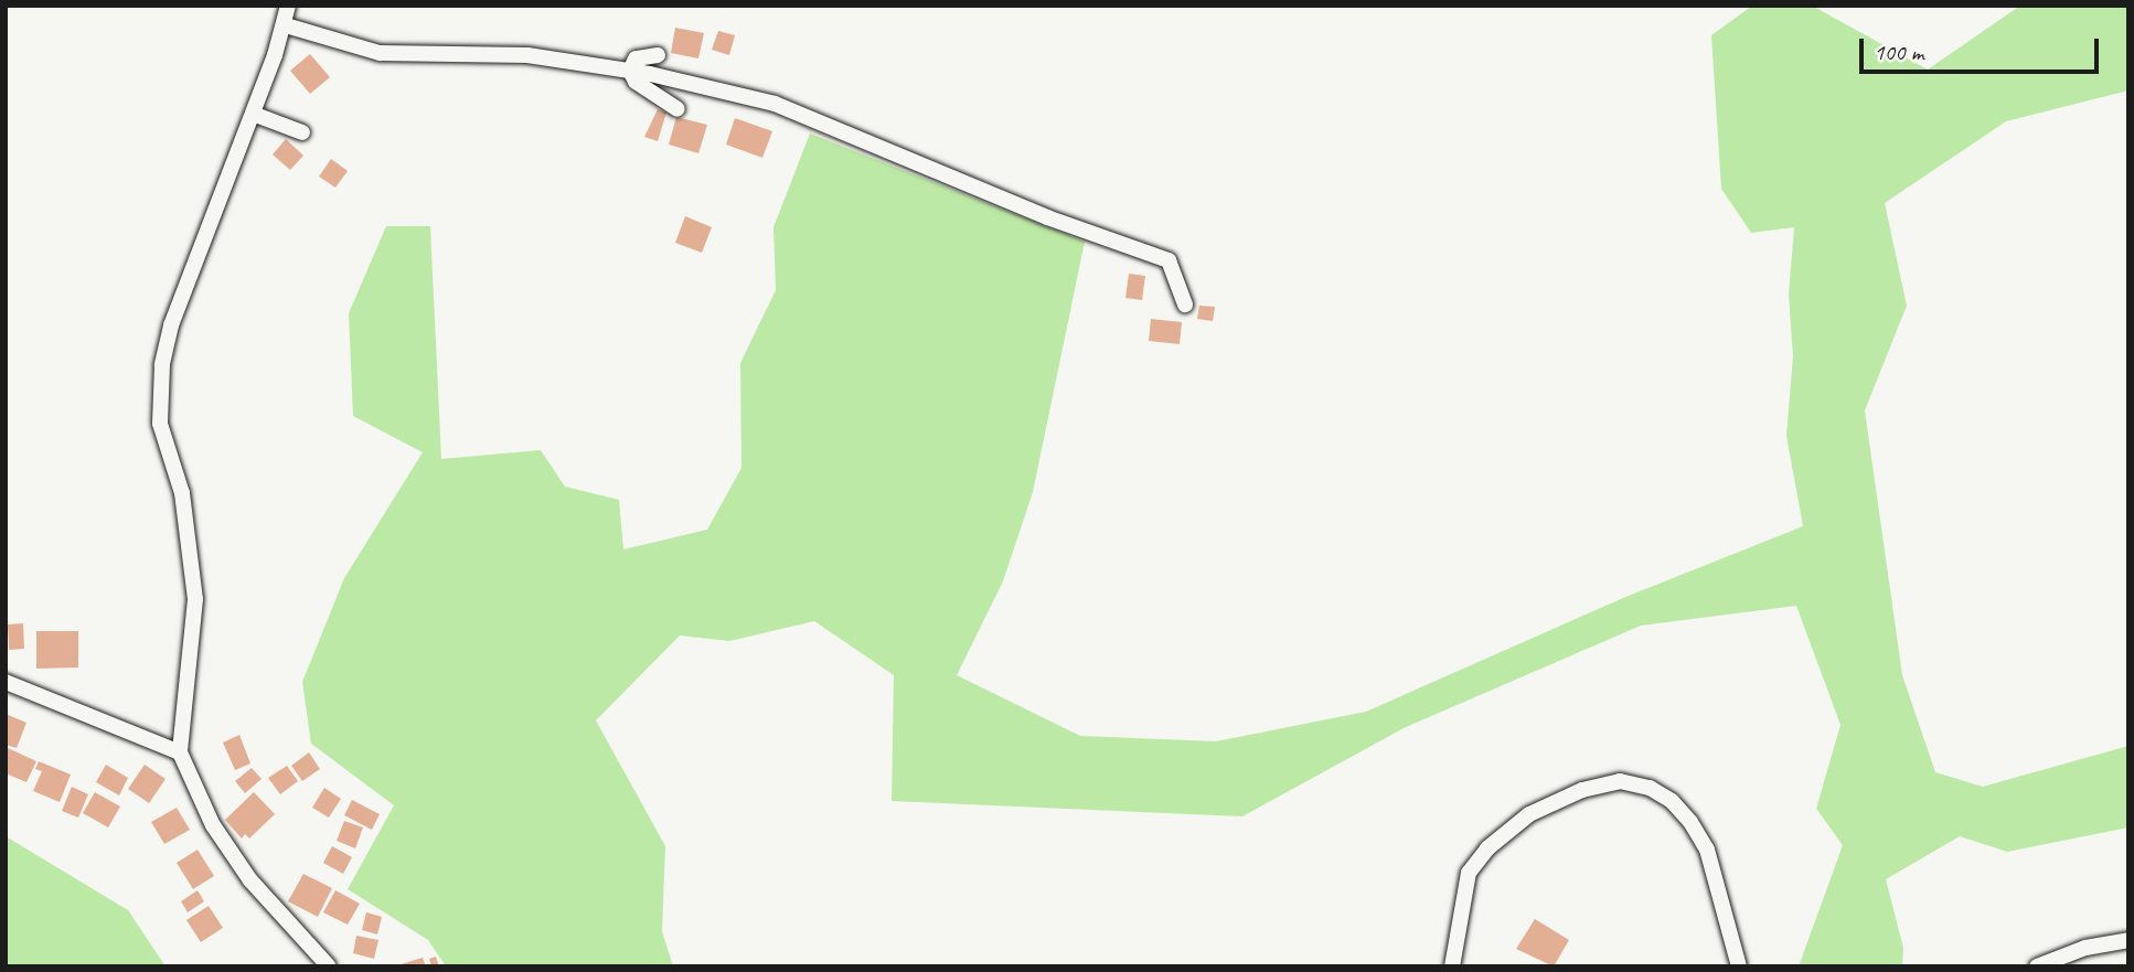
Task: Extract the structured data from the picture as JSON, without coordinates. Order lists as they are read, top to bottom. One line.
{"scale_bar":"100 m"}
